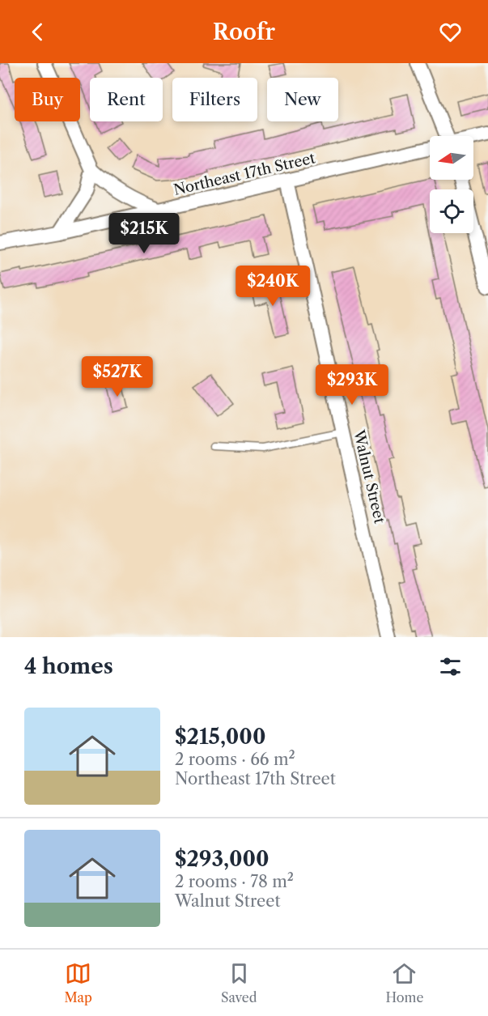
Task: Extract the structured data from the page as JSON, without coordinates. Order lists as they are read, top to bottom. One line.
{"streets":{"street":["Northeast 17th Street","Walnut Street"]},"crossings":[["Northeast 17th Street","Walnut Street"]],"north":"left","page":{"header":"Roofr","chip":["Buy","Rent","Filters","New"],"price":["$215K","$240K","$527K","$293K"],"heading":"4 homes","list":[{"name":"$215,000","note":"2 rooms · 66 m² · Northeast 17th Street"},{"name":"$293,000","note":"2 rooms · 78 m² · Walnut Street"}],"tabs":["Map","Saved","Home"]}}
